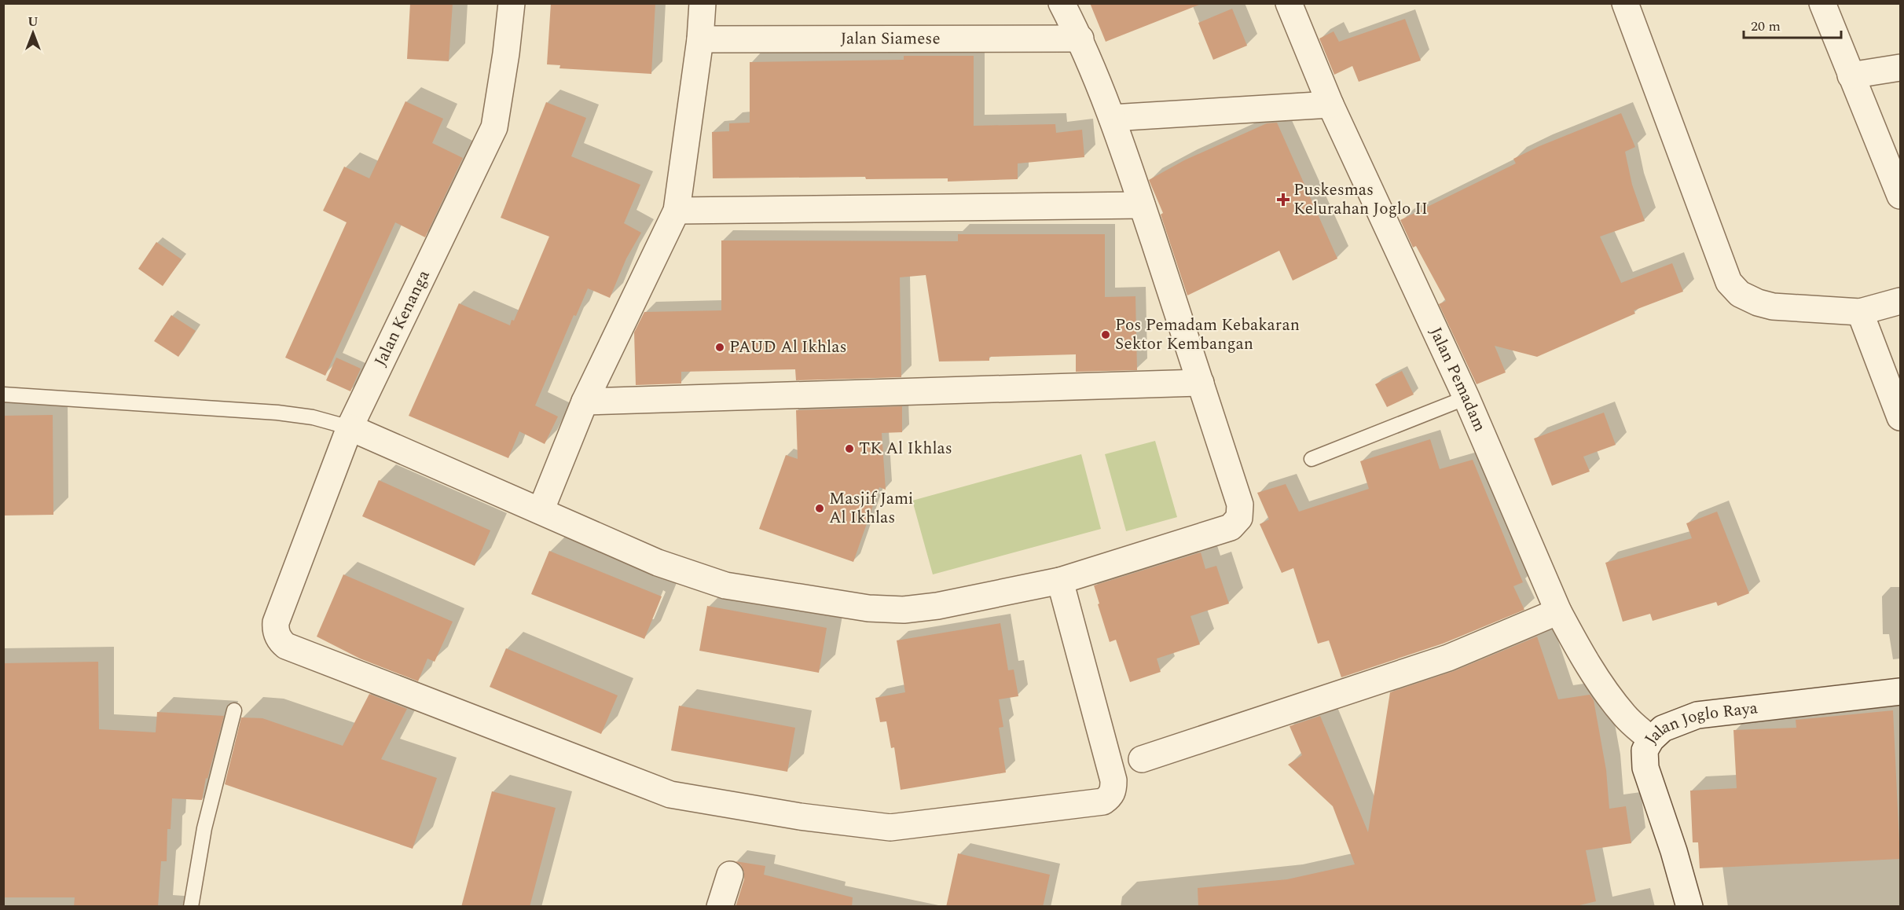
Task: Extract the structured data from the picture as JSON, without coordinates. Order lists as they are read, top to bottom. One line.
{"streets":{"street":["Jalan Siamese","Jalan Kenanga","Jalan Pemadam","Jalan Joglo Raya"]},"crossings":[["Jalan Pemadam","Jalan Joglo Raya"]],"places":{"health":["Puskesmas Kelurahan Joglo II"],"other":["Pos Pemadam Kebakaran Sektor Kembangan","PAUD Al Ikhlas","TK Al Ikhlas","Masjif Jami Al Ikhlas"]},"scale_bar":"20 m","north":"top"}
